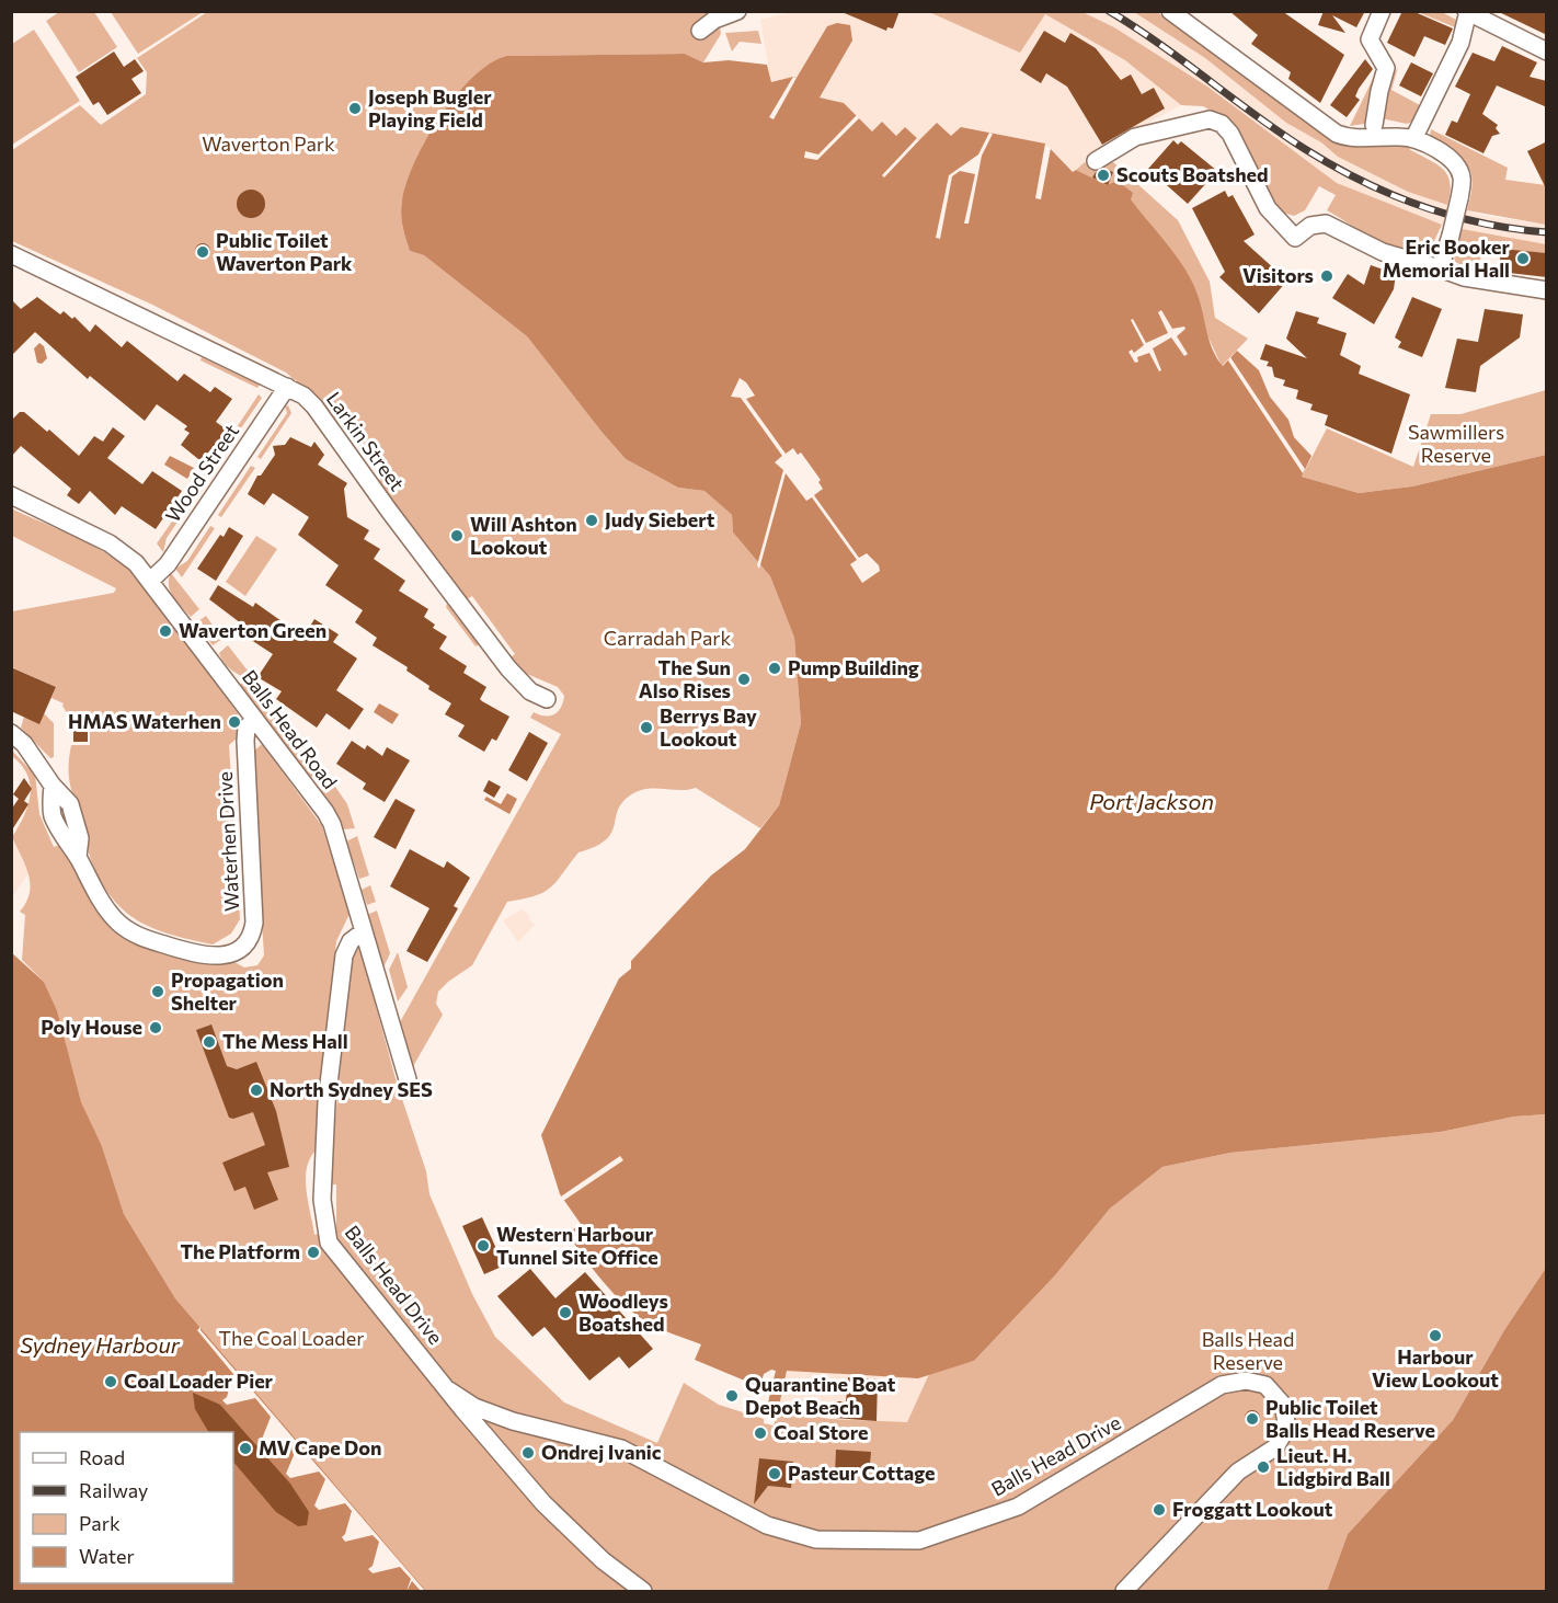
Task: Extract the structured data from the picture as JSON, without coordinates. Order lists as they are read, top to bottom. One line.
{"streets":{"street":["Larkin Street","Wood Street","Balls Head Road","Waterhen Drive","Balls Head Drive"]},"crossings":[["Larkin Street","Wood Street"],["Wood Street","Balls Head Road"],["Balls Head Road","Waterhen Drive"],["Balls Head Road","Balls Head Drive"]],"water":["Port Jackson","Sydney Harbour"],"parks":["Waverton Park","Sawmillers Reserve","Carradah Park","The Coal Loader","Balls Head Reserve"],"places":["Joseph Bugler Playing Field","Scouts Boatshed","Public Toilet Waverton Park","Eric Booker Memorial Hall","Visitors","Judy Siebert","Will Ashton Lookout","Waverton Green","Pump Building","The Sun Also Rises","HMAS Waterhen","Berrys Bay Lookout","Propagation Shelter","Poly House","The Mess Hall","North Sydney SES","Western Harbour Tunnel Site Office","The Platform","Woodleys Boatshed","Harbour View Lookout","Coal Loader Pier","Quarantine Boat Depot Beach","Public Toilet Balls Head Reserve","Coal Store","MV Cape Don","Ondrej Ivanic","Lieut. H. Lidgbird Ball","Pasteur Cottage","Froggatt Lookout"],"legend":["Road","Railway","Park","Water"]}
